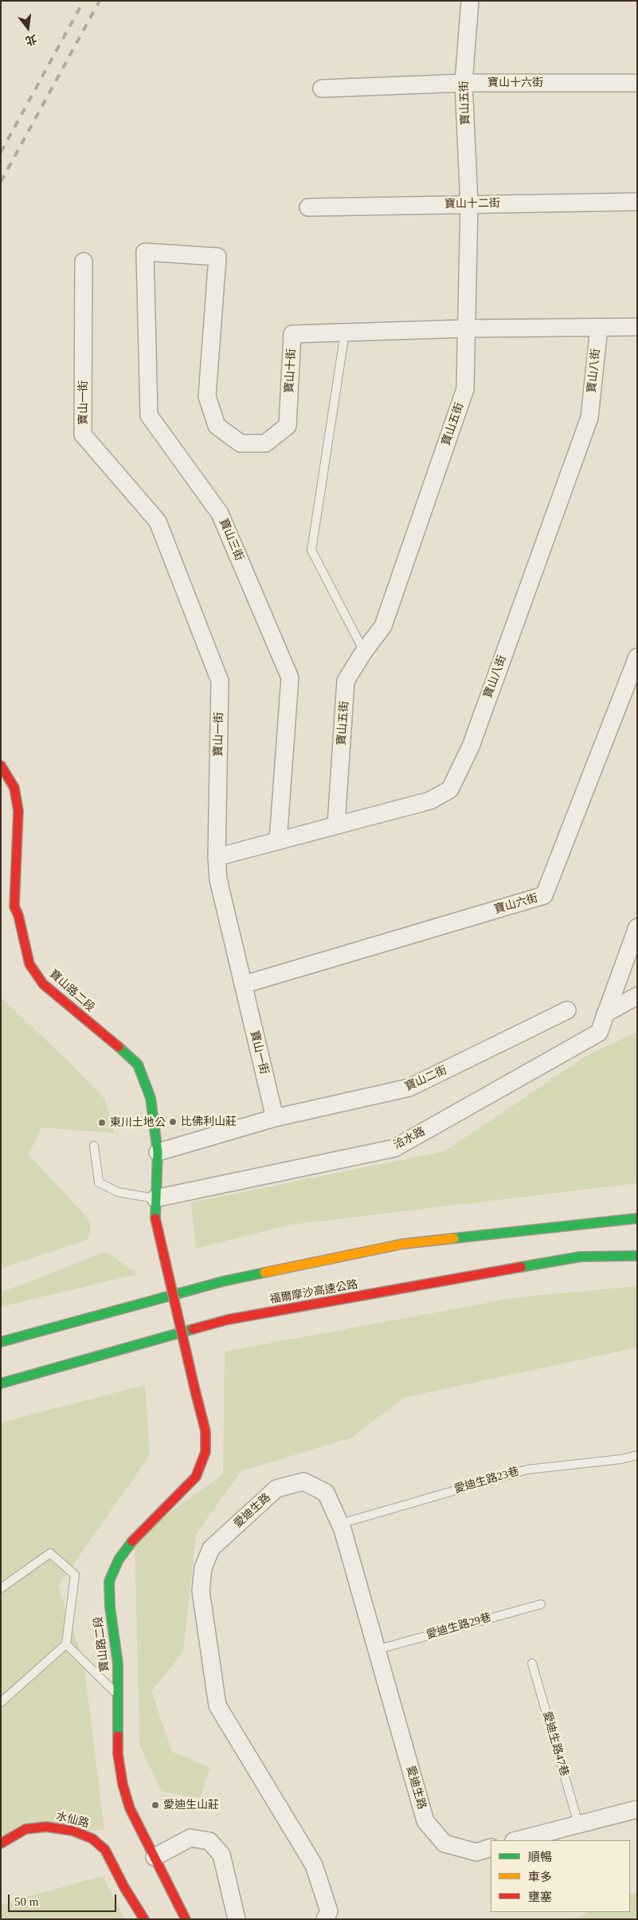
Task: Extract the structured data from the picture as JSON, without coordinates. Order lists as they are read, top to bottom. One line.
{"streets":{"main road":["寶山路二段","福爾摩沙高速公路","水仙路"],"street":["寶山十六街","寶山五街","寶山十二街","寶山十街","寶山八街","寶山一街","寶山三街","寶山六街","寶山二街","洽水路","愛迪生路"],"lane":["愛迪生路23巷","愛迪生路29巷","愛迪生路47巷"]},"crossings":[["寶山十六街","寶山五街"],["寶山五街","寶山十二街"],["寶山五街","寶山十街"],["寶山五街","寶山八街"],["寶山十街","寶山八街"],["寶山十街","寶山三街"],["寶山八街","寶山一街"],["寶山八街","寶山三街"],["寶山一街","寶山六街"],["寶山一街","寶山二街"],["寶山路二段","洽水路"],["愛迪生路23巷","愛迪生路"],["愛迪生路","愛迪生路29巷"]],"places":["比佛利山莊","東川土地公","愛迪生山莊"],"legend":["順暢","車多","壅塞"],"scale_bar":"50 m","north":"bottom"}
